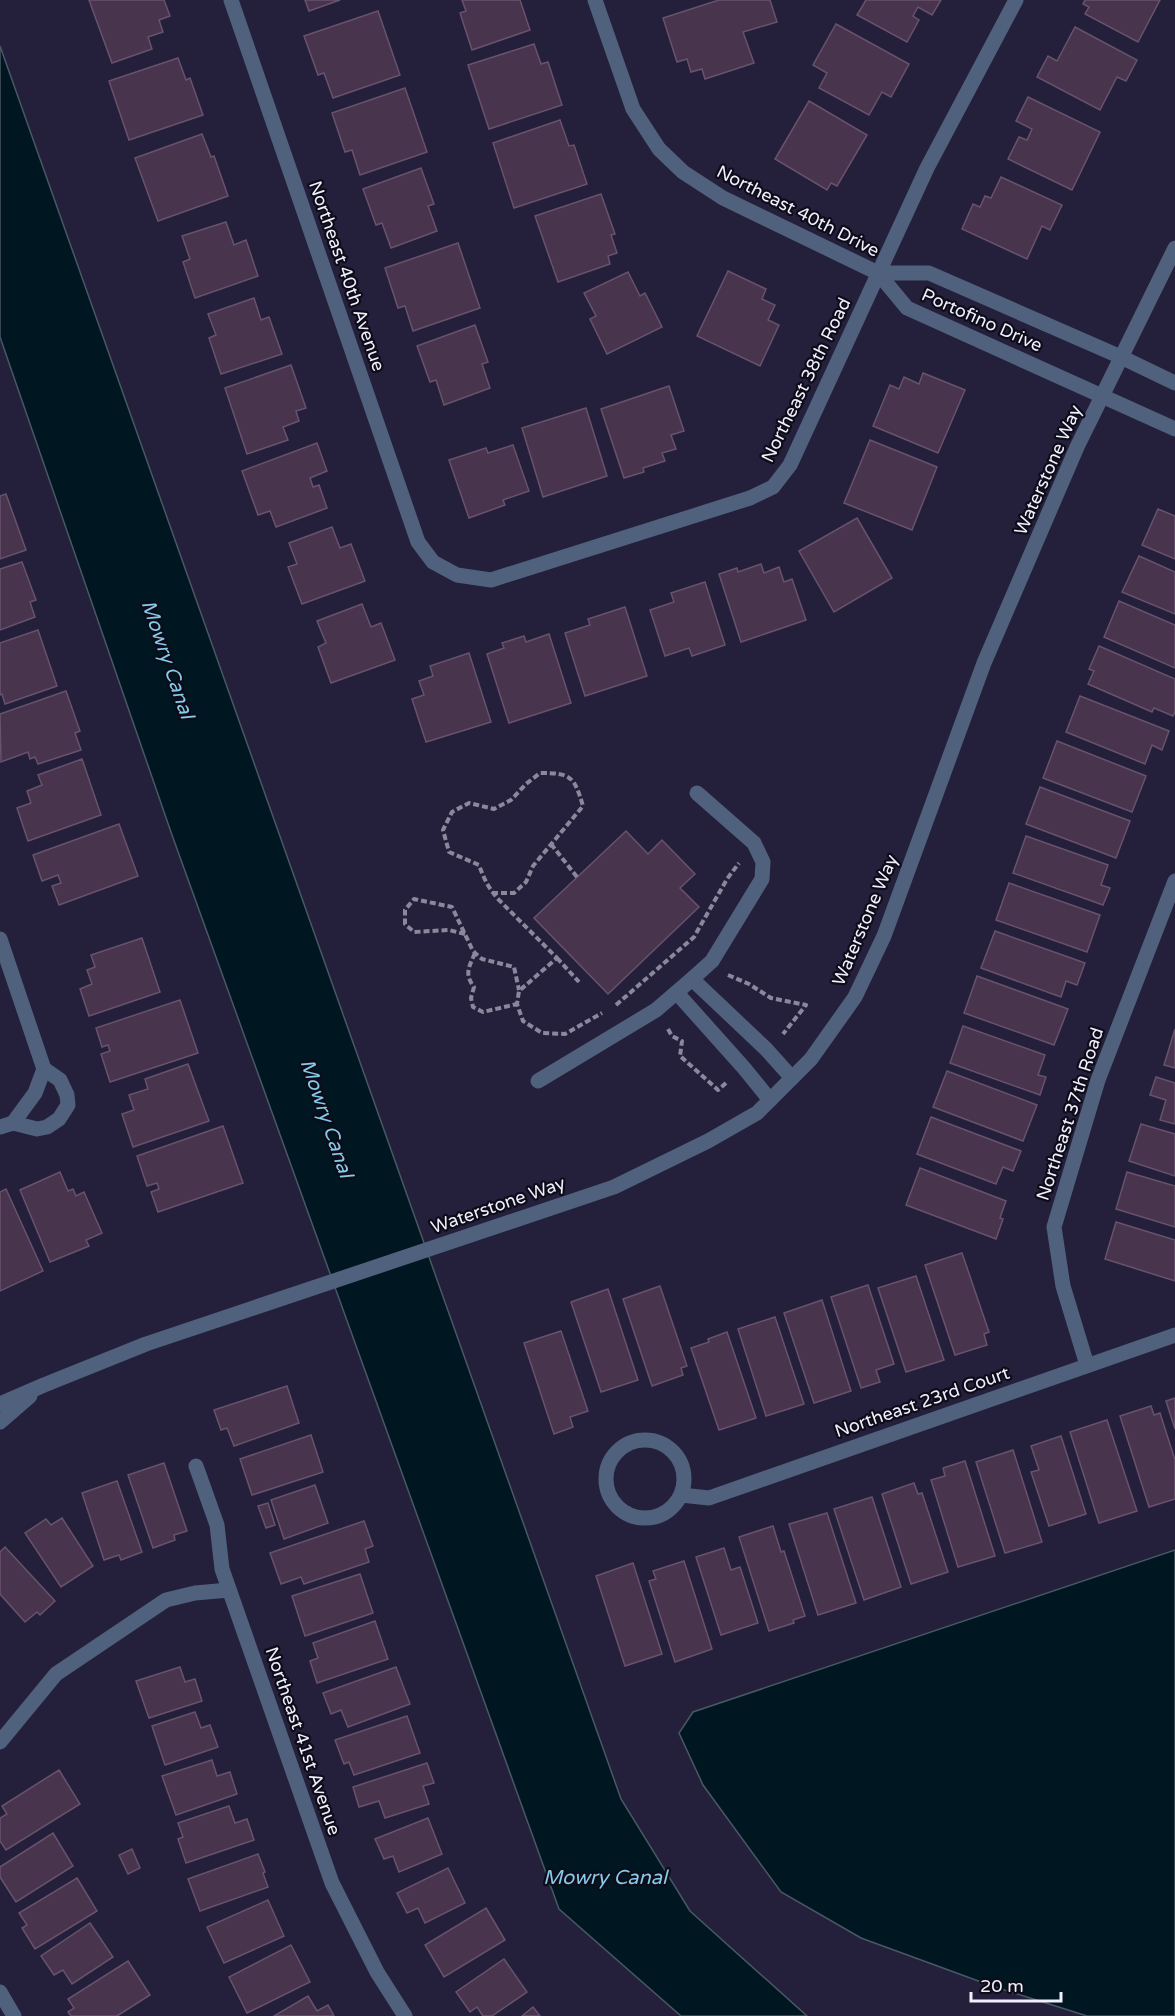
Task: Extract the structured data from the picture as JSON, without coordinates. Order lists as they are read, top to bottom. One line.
{"streets":{"street":["Northeast 40th Drive","Northeast 40th Avenue","Portofino Drive","Northeast 38th Road","Waterstone Way","Northeast 37th Road","Northeast 23rd Court","Northeast 41st Avenue"]},"crossings":[["Northeast 40th Drive","Portofino Drive"],["Northeast 40th Drive","Northeast 38th Road"],["Northeast 40th Avenue","Northeast 38th Road"],["Portofino Drive","Northeast 38th Road"],["Portofino Drive","Waterstone Way"],["Northeast 37th Road","Northeast 23rd Court"]],"water":["Mowry Canal"],"scale_bar":"20 m"}
